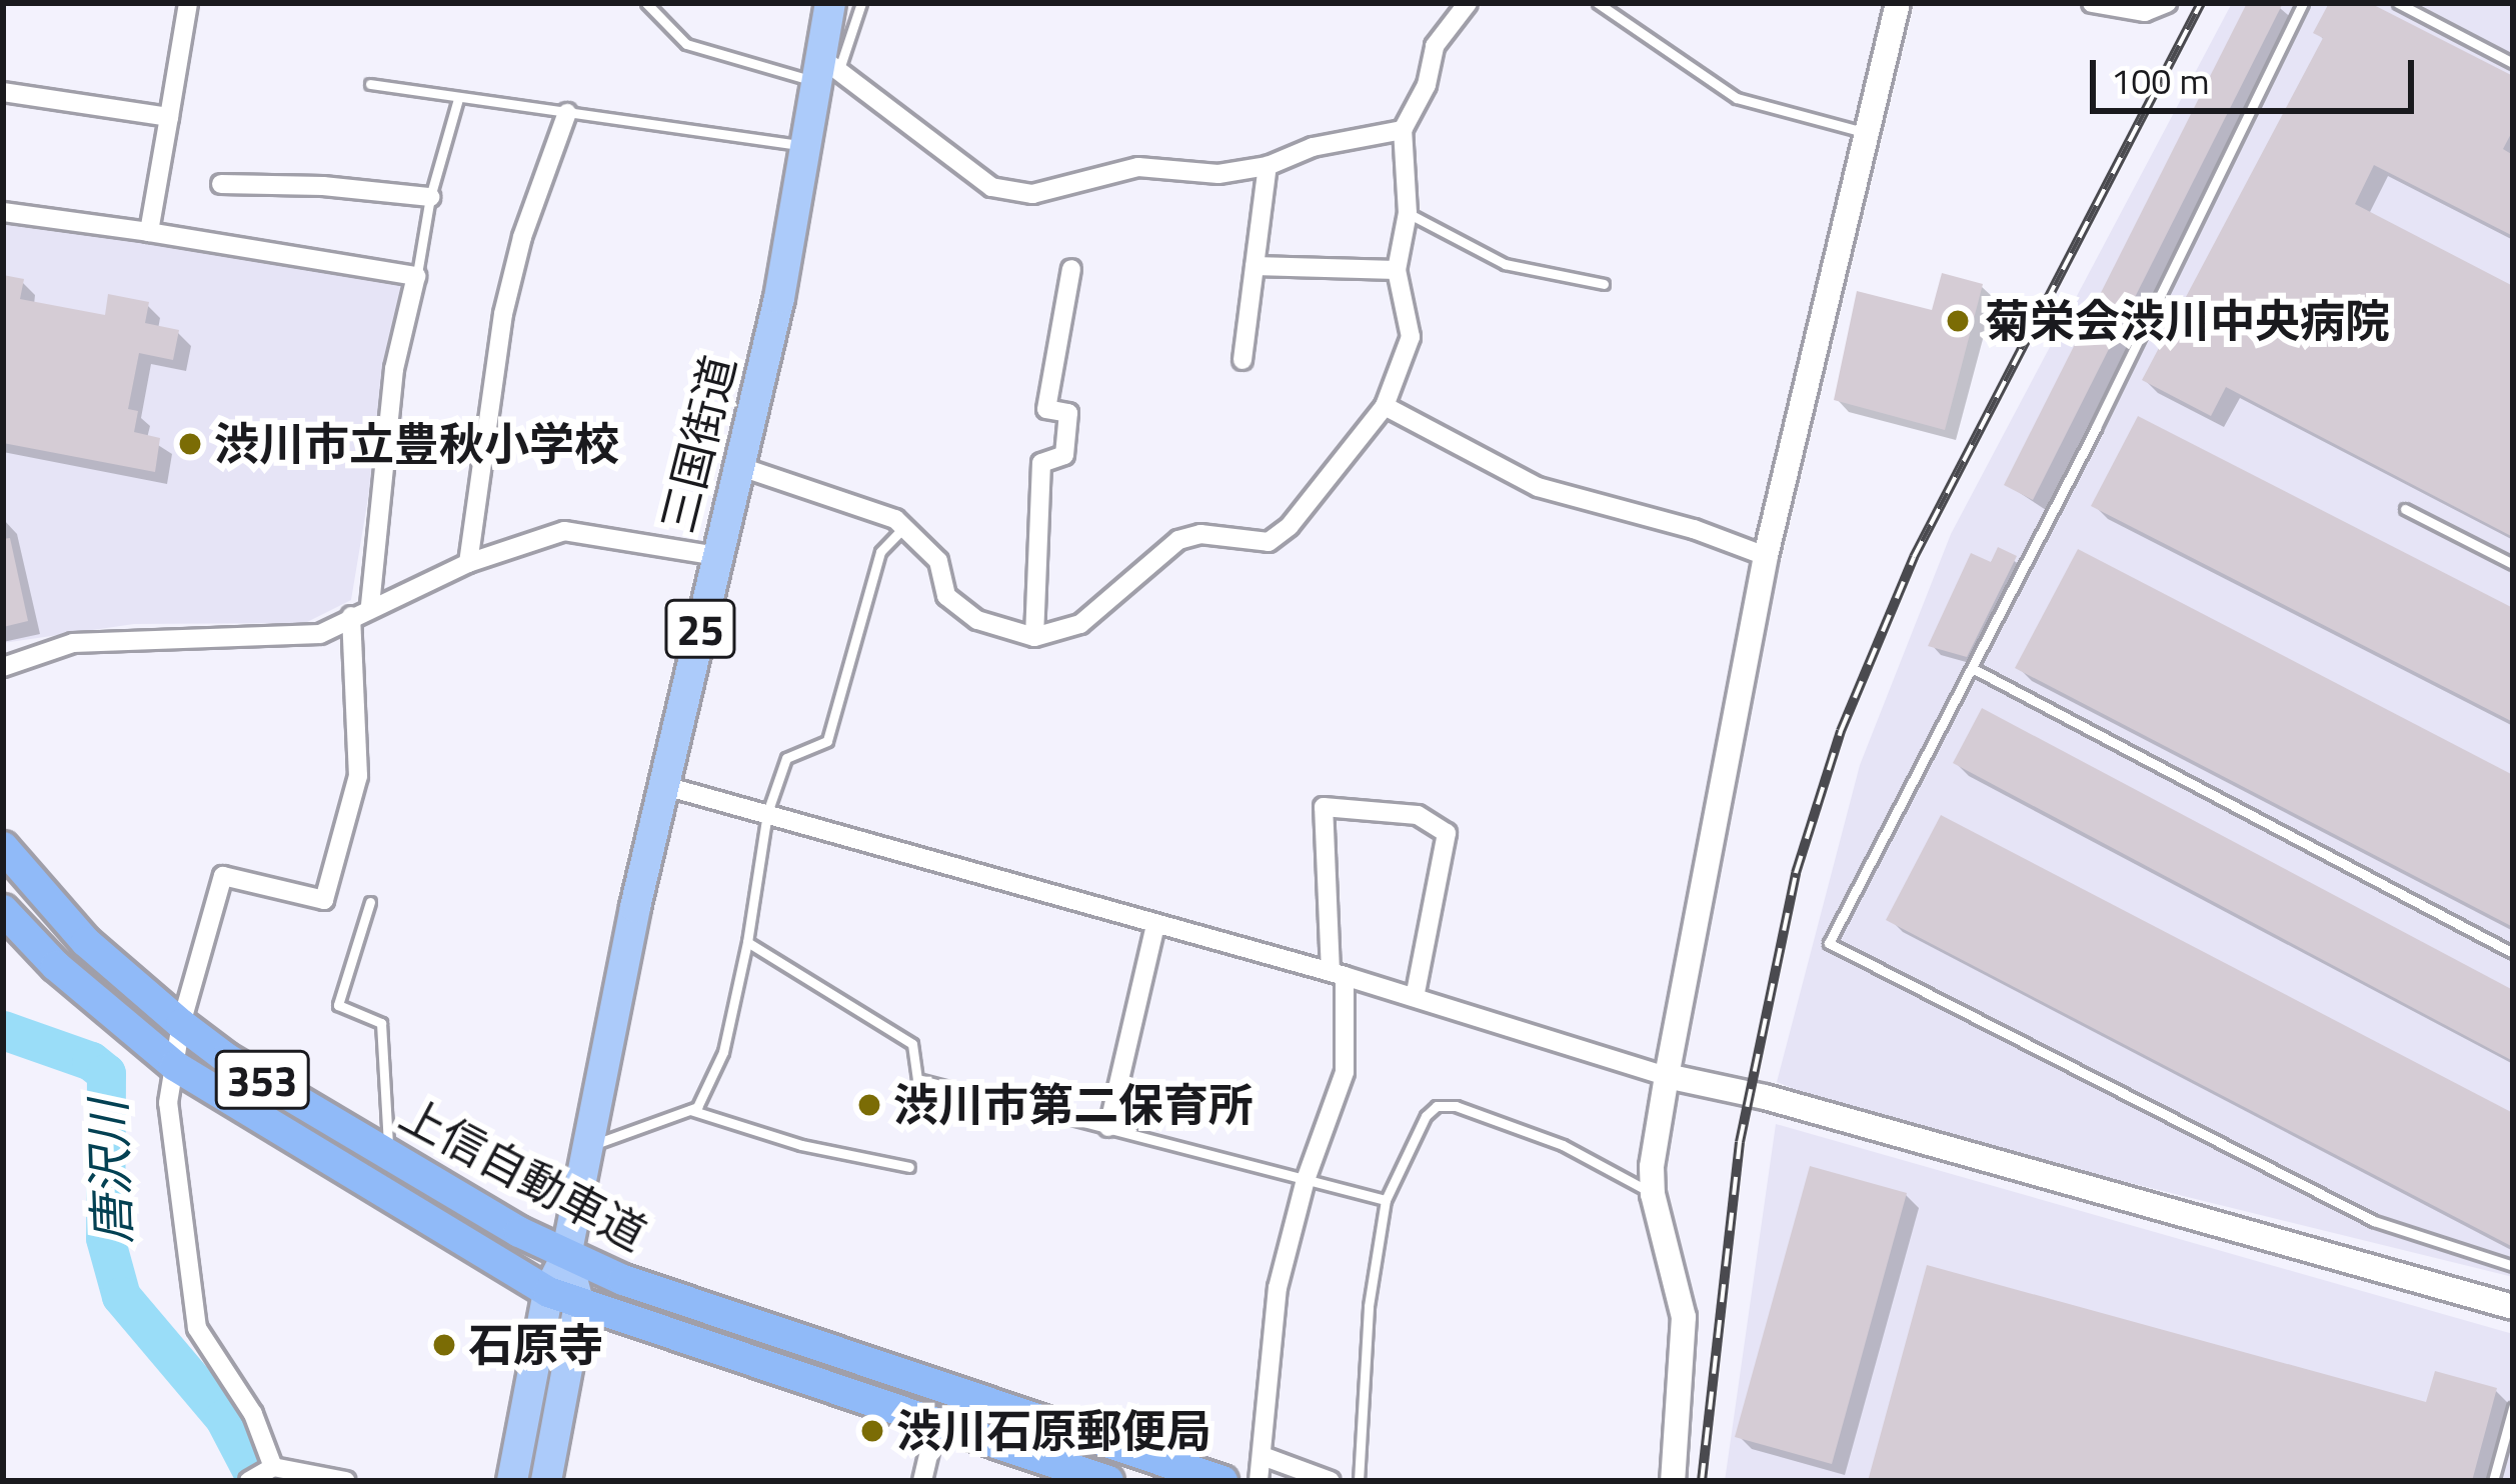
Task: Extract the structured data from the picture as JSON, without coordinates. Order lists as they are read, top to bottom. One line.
{"streets":{"highway":["353","上信自動車道"],"main road":["三国街道","25"]},"crossings":[["三国街道","25"],["三国街道","上信自動車道"],["25","上信自動車道"]],"water":["唐沢川"],"places":["菊栄会渋川中央病院","渋川市立豊秋小学校","渋川市第二保育所","石原寺","渋川石原郵便局"],"scale_bar":"100 m"}
